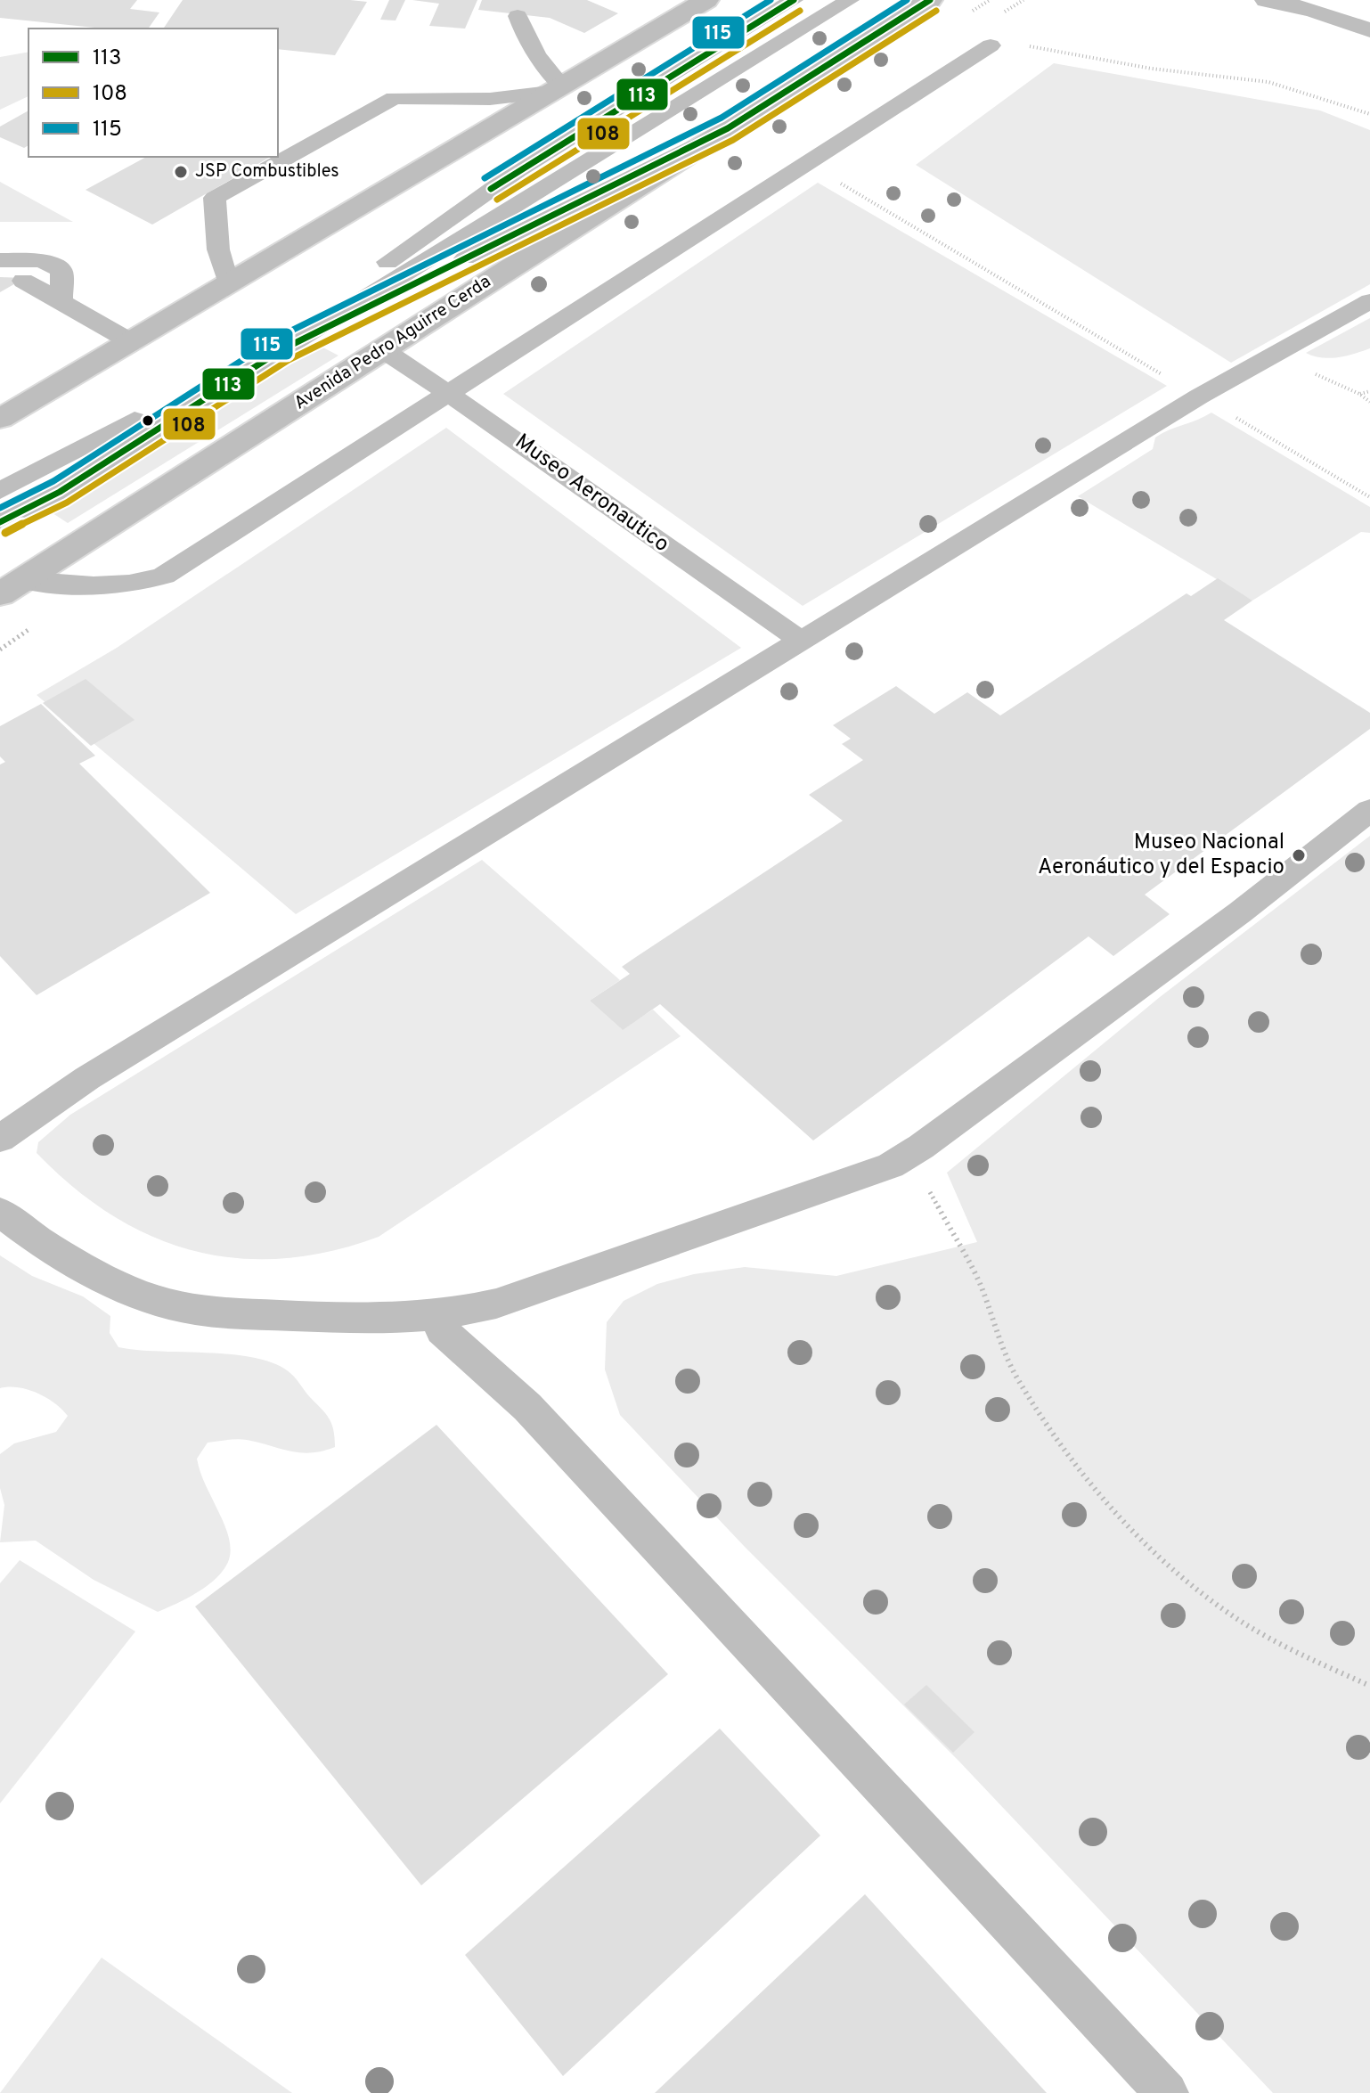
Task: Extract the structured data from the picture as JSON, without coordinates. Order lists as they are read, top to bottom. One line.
{"streets":{"main road":["Avenida Pedro Aguirre Cerda"],"lane":["Museo Aeronautico"]},"crossings":[["Avenida Pedro Aguirre Cerda","Museo Aeronautico"]],"places":["JSP Combustibles","Museo Nacional Aeronáutico y del Espacio"],"lines":["transit line 113","transit line 115","transit line 108"],"legend":["113","108","115"]}
